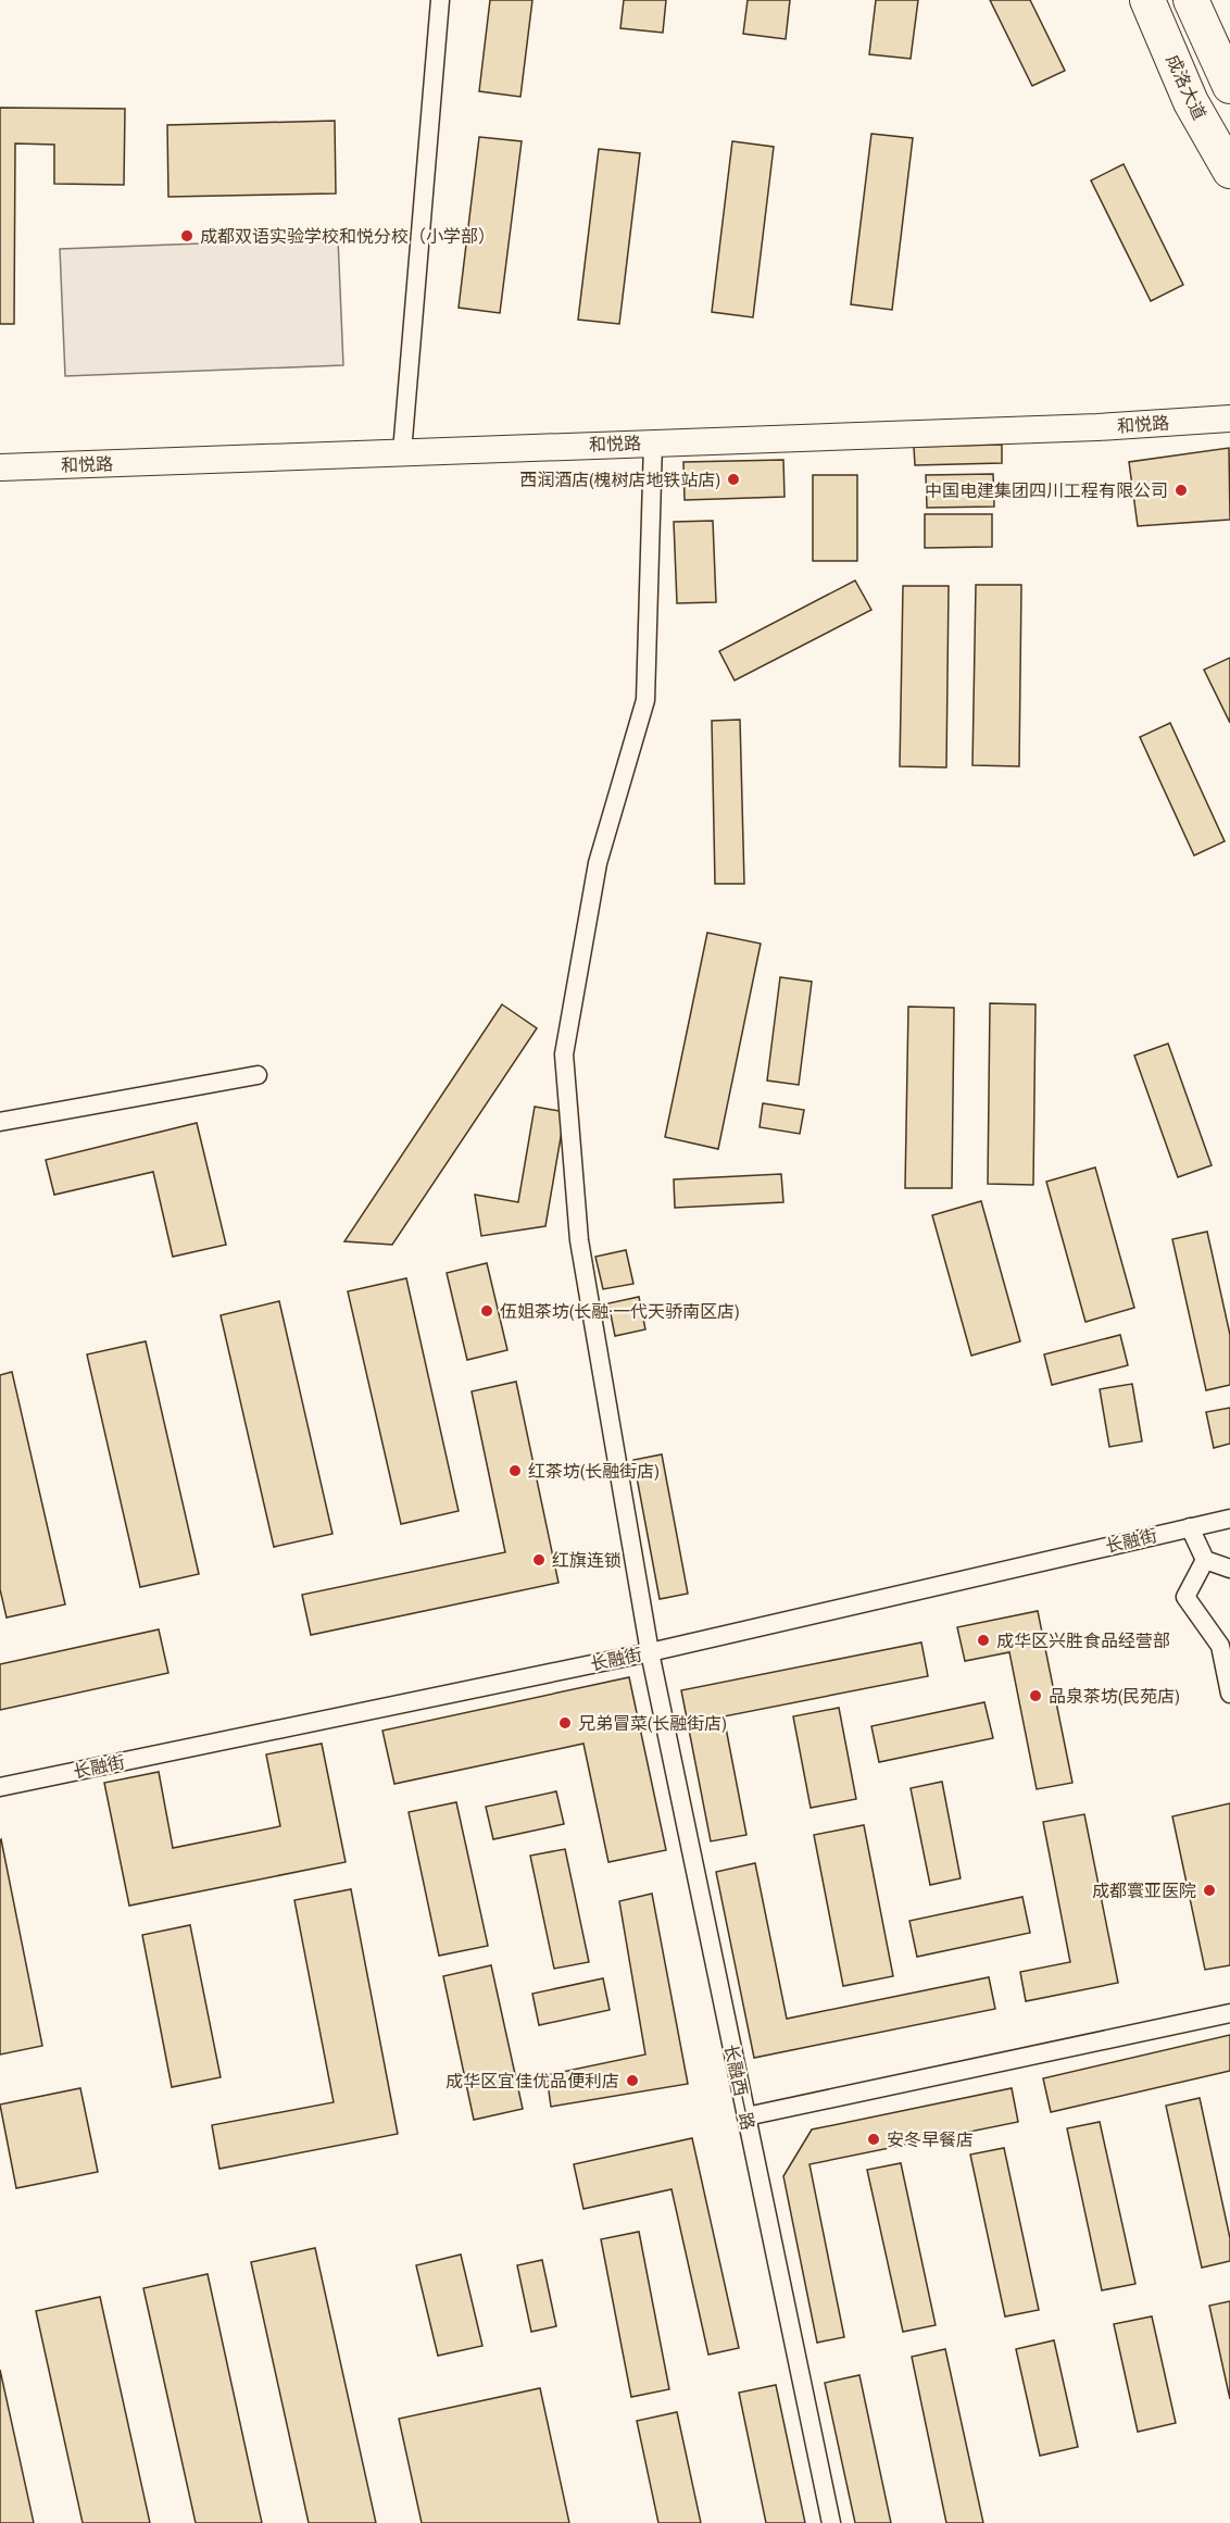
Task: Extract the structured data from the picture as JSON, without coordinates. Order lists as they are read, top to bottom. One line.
{"streets":{"highway":["成洛大道"],"street":["和悦路","长融街","长融西一路"]},"crossings":[["和悦路","长融西一路"],["长融街","长融西一路"]],"places":["成都双语实验学校和悦分校（小学部）","西润酒店(槐树店地铁站店)","中国电建集团四川工程有限公司","伍姐茶坊(长融·一代天骄南区店)","红茶坊(长融街店)","红旗连锁","成华区兴胜食品经营部","品泉茶坊(民苑店)","兄弟冒菜(长融街店)","成都寰亚医院","成华区宜佳优品便利店","安冬早餐店"]}
